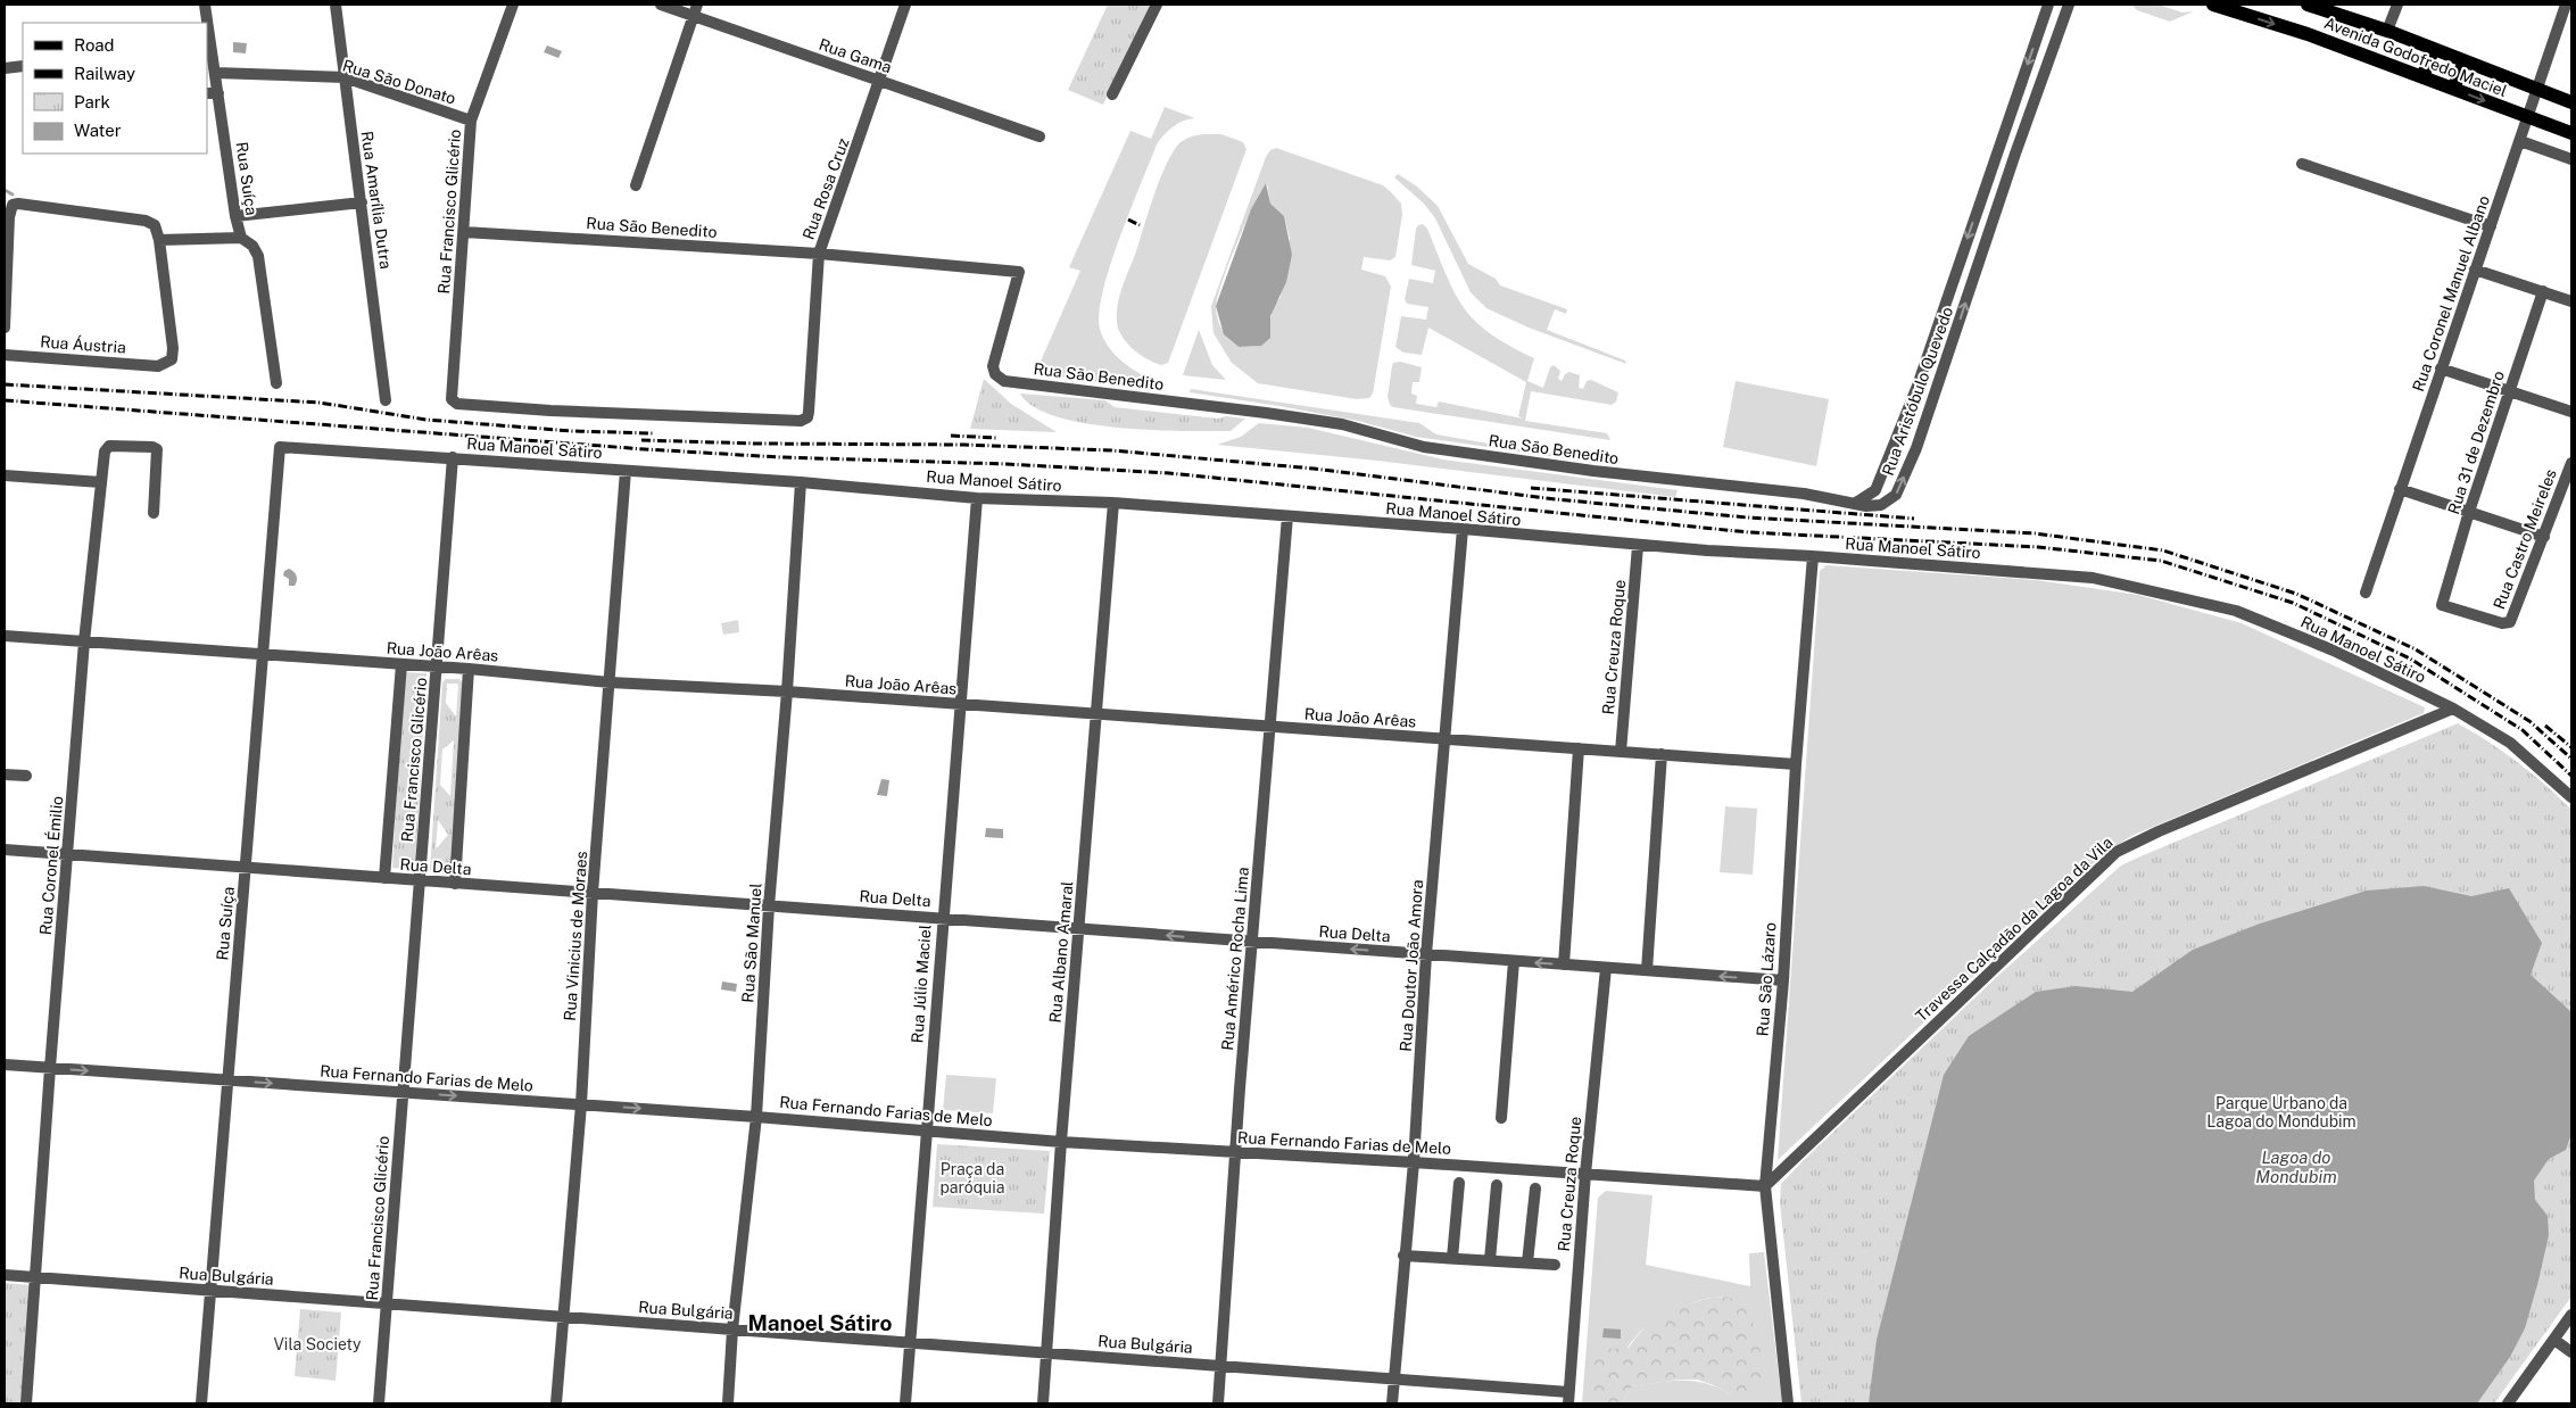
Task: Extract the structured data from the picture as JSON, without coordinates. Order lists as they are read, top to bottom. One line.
{"streets":{"main road":["Avenida Godofredo Maciel"],"street":["Rua Gama","Rua São Donato","Rua Suíça","Rua Rosa Cruz","Rua Amarília Dutra","Rua Francisco Glicério","Rua São Benedito","Rua Coronel Manuel Albano","Rua Áustria","Rua Aristóbulo Quevedo","Rua 31 de Dezembro","Rua Manoel Sátiro","Rua Castro Meireles","Rua Creuza Roque","Rua João Arêas","Rua Coronel Émilio","Rua Delta","Travessa Calçadão da Lagoa da Vila","Rua Vinicius de Moraes","Rua São Manuel","Rua Albano Amaral","Rua Américo Rocha Lima","Rua Doutor João Amora","Rua São Lázaro","Rua Júlio Maciel","Rua Fernando Farias de Melo","Rua Bulgária"]},"crossings":[["Rua Gama","Rua Rosa Cruz"],["Avenida Godofredo Maciel","Rua Coronel Manuel Albano"],["Rua São Donato","Rua Suíça"],["Rua São Donato","Rua Amarília Dutra"],["Rua São Donato","Rua Francisco Glicério"],["Rua Suíça","Rua Manoel Sátiro"],["Rua Suíça","Rua João Arêas"],["Rua Suíça","Rua Delta"],["Rua Suíça","Rua Fernando Farias de Melo"],["Rua Suíça","Rua Bulgária"],["Rua Rosa Cruz","Rua Francisco Glicério"],["Rua Rosa Cruz","Rua São Benedito"],["Rua Francisco Glicério","Rua São Benedito"],["Rua Francisco Glicério","Rua Manoel Sátiro"],["Rua Francisco Glicério","Rua João Arêas"],["Rua Francisco Glicério","Rua Delta"],["Rua Francisco Glicério","Rua Fernando Farias de Melo"],["Rua Francisco Glicério","Rua Bulgária"],["Rua São Benedito","Rua Aristóbulo Quevedo"],["Rua 31 de Dezembro","Rua Castro Meireles"],["Rua Manoel Sátiro","Rua Creuza Roque"],["Rua Manoel Sátiro","Travessa Calçadão da Lagoa da Vila"],["Rua Manoel Sátiro","Rua Vinicius de Moraes"],["Rua Manoel Sátiro","Rua São Manuel"],["Rua Manoel Sátiro","Rua Albano Amaral"],["Rua Manoel Sátiro","Rua Américo Rocha Lima"],["Rua Manoel Sátiro","Rua Doutor João Amora"],["Rua Manoel Sátiro","Rua São Lázaro"],["Rua Manoel Sátiro","Rua Júlio Maciel"],["Rua Creuza Roque","Rua João Arêas"],["Rua Creuza Roque","Rua Delta"],["Rua Creuza Roque","Rua Fernando Farias de Melo"],["Rua Creuza Roque","Rua Bulgária"],["Rua João Arêas","Rua Coronel Émilio"],["Rua João Arêas","Rua Vinicius de Moraes"],["Rua João Arêas","Rua São Manuel"],["Rua João Arêas","Rua Albano Amaral"],["Rua João Arêas","Rua Américo Rocha Lima"],["Rua João Arêas","Rua Doutor João Amora"],["Rua João Arêas","Rua São Lázaro"],["Rua João Arêas","Rua Júlio Maciel"],["Rua Coronel Émilio","Rua Delta"],["Rua Coronel Émilio","Rua Fernando Farias de Melo"],["Rua Coronel Émilio","Rua Bulgária"],["Rua Delta","Rua Vinicius de Moraes"],["Rua Delta","Rua São Manuel"],["Rua Delta","Rua Albano Amaral"],["Rua Delta","Rua Américo Rocha Lima"],["Rua Delta","Rua Doutor João Amora"],["Rua Delta","Rua São Lázaro"],["Rua Delta","Rua Júlio Maciel"],["Travessa Calçadão da Lagoa da Vila","Rua São Lázaro"],["Travessa Calçadão da Lagoa da Vila","Rua Fernando Farias de Melo"],["Rua Vinicius de Moraes","Rua Fernando Farias de Melo"],["Rua Vinicius de Moraes","Rua Bulgária"],["Rua São Manuel","Rua Fernando Farias de Melo"],["Rua São Manuel","Rua Bulgária"],["Rua Albano Amaral","Rua Fernando Farias de Melo"],["Rua Albano Amaral","Rua Bulgária"],["Rua Américo Rocha Lima","Rua Fernando Farias de Melo"],["Rua Américo Rocha Lima","Rua Bulgária"],["Rua Doutor João Amora","Rua Fernando Farias de Melo"],["Rua Doutor João Amora","Rua Bulgária"],["Rua São Lázaro","Rua Fernando Farias de Melo"],["Rua Júlio Maciel","Rua Fernando Farias de Melo"],["Rua Júlio Maciel","Rua Bulgária"]],"one_way":["Rua Fernando Farias de Melo"],"districts":["Manoel Sátiro"],"water":["Lagoa do Mondubim"],"parks":["Parque Urbano da Lagoa do Mondubim","Praça da paróquia","Vila Society"],"legend":["Road","Railway","Park","Water"]}
